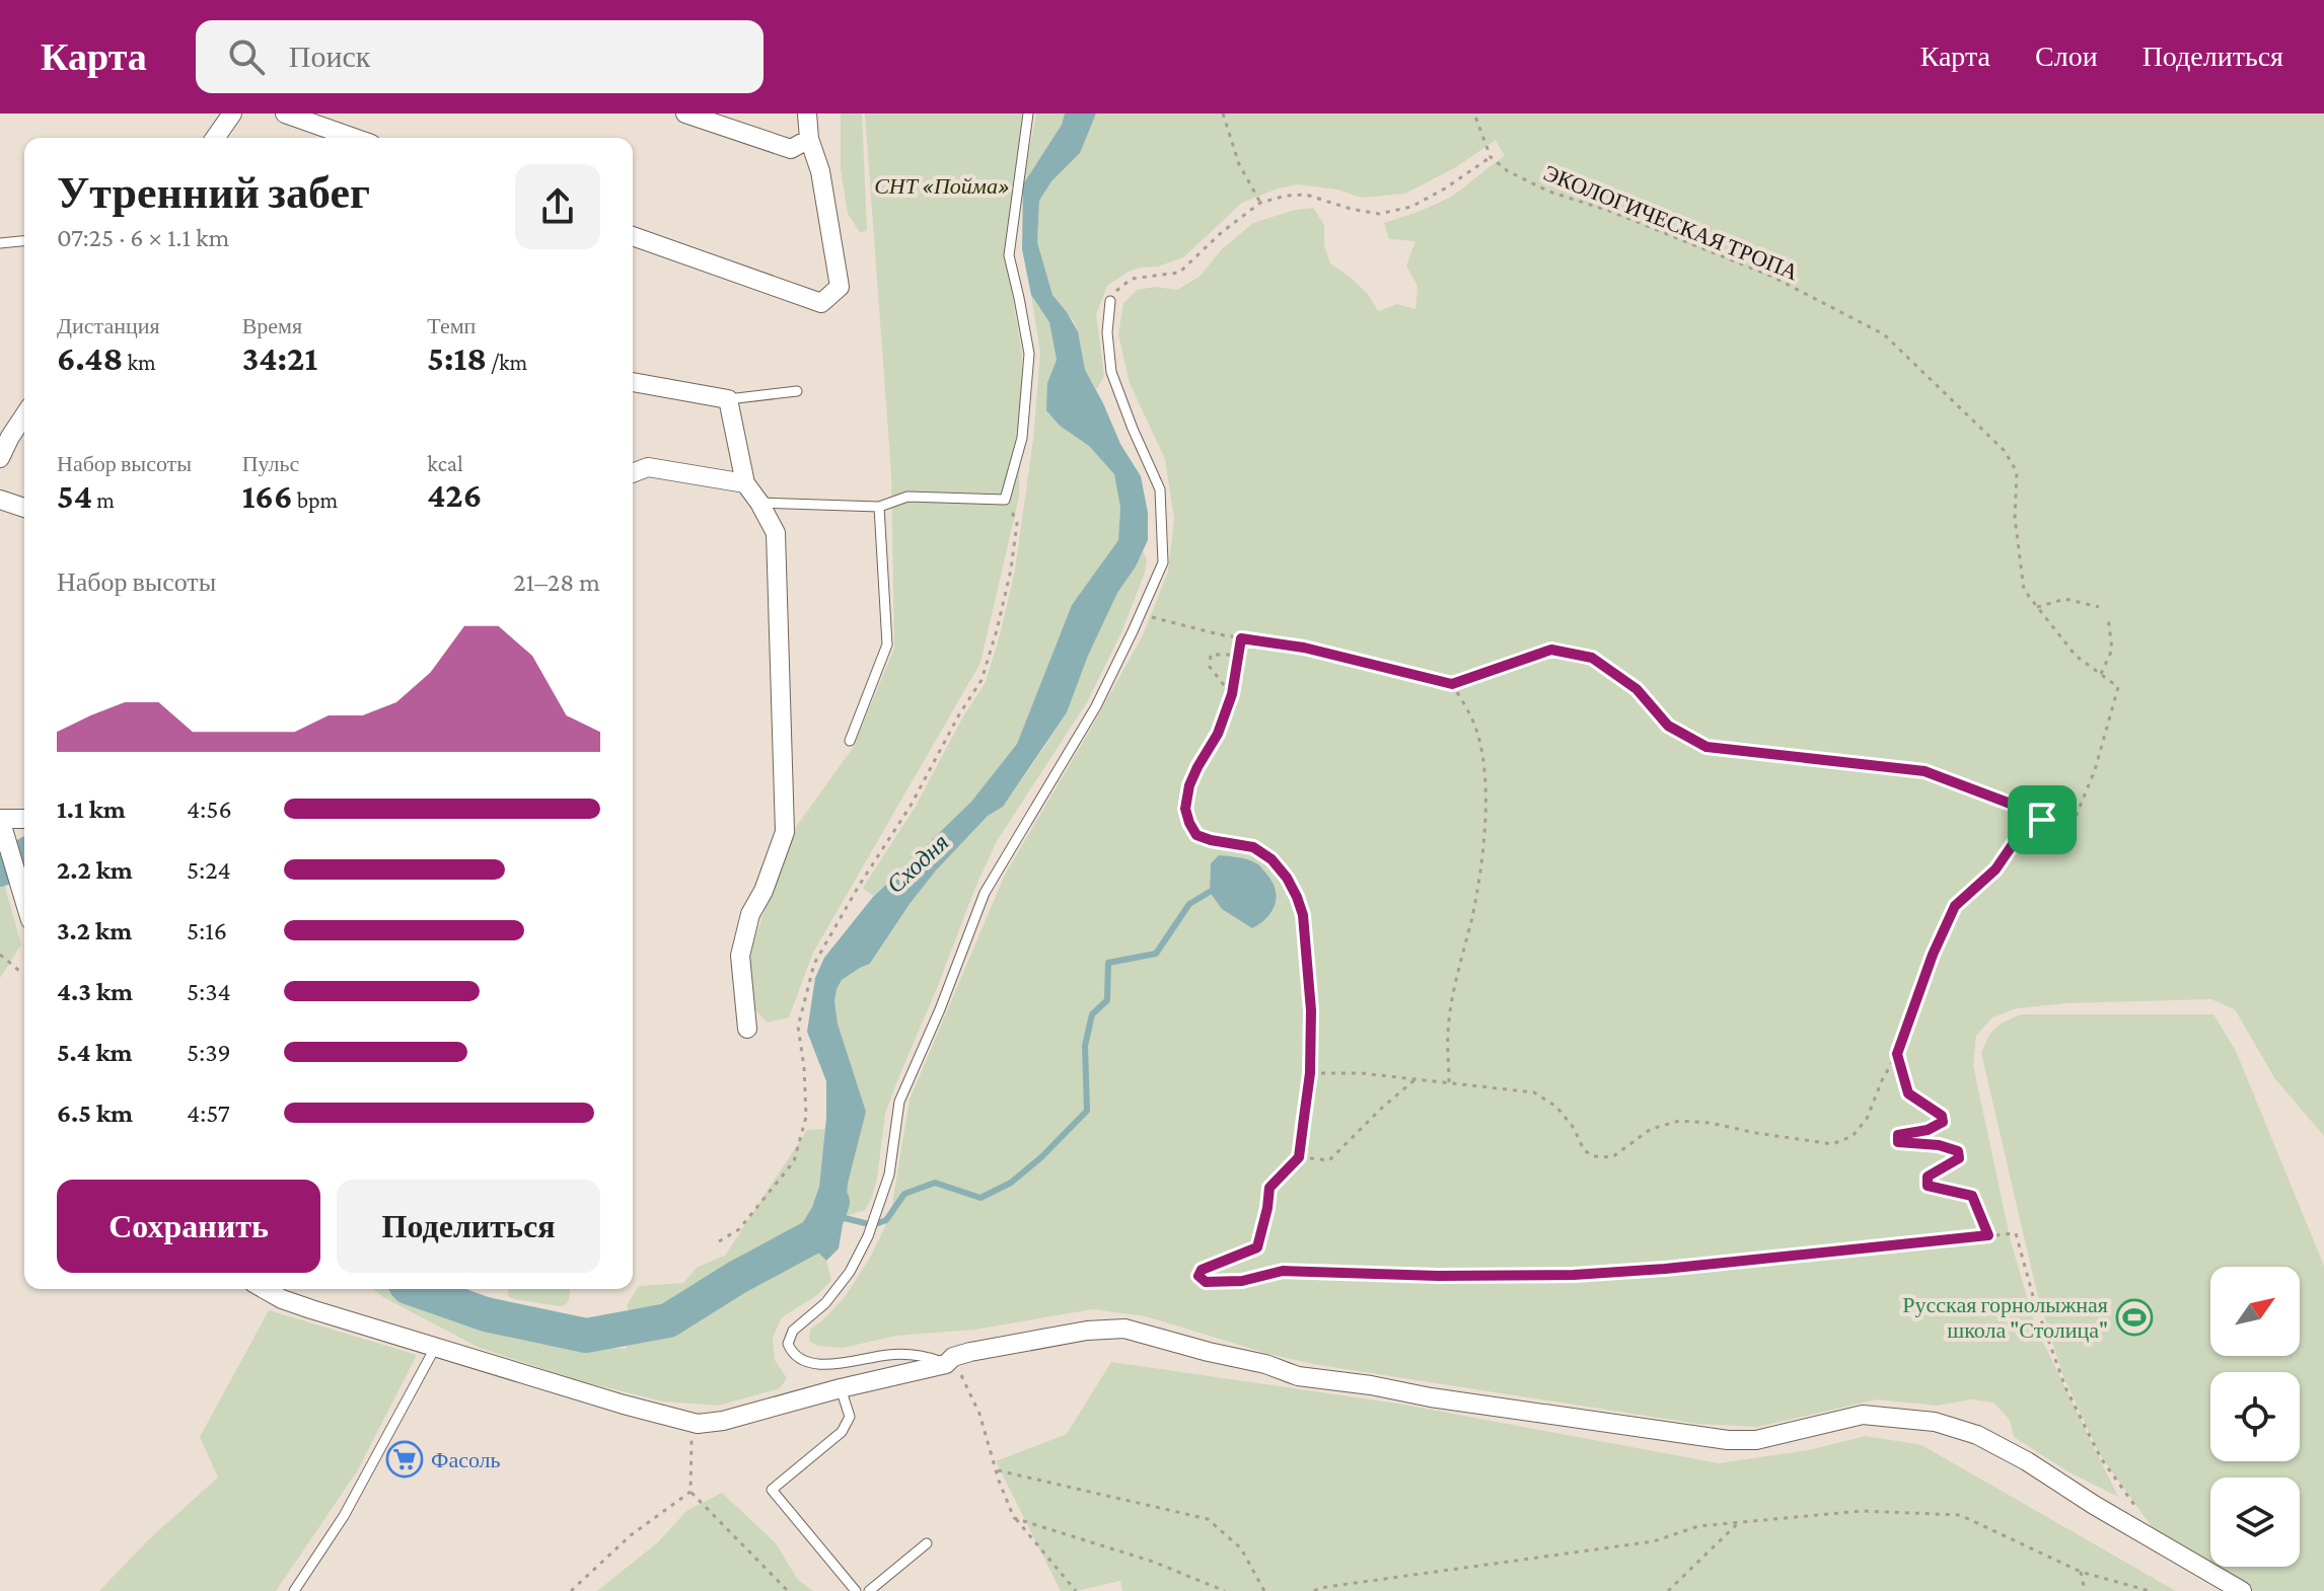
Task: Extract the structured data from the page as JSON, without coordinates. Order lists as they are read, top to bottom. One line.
{"streets":{"path":["ЭКОЛОГИЧЕСКАЯ ТРОПА"]},"water":["Сходня"],"parks":["СНТ «Пойма»"],"places":{"sports":["Русская горнолыжная школа \"Столица\""],"supermarket":["Фасоль"]},"north":"top right","page":{"header":"Карта","search":"Поиск","nav":["Карта","Слои","Поделиться"],"heading":["Утренний забег","07:25 · 6 × 1.1 km"],"stats":[["Дистанция","6.48 km"],["Время","34:21"],["Темп","5:18 /km"],["Набор высоты","54 m"],["Пульс","166 bpm"],["kcal","426"]],"chart":["Набор высоты","21–28 m"],"list":[{"name":"1.1 km","note":"4:56"},{"name":"2.2 km","note":"5:24"},{"name":"3.2 km","note":"5:16"},{"name":"4.3 km","note":"5:34"},{"name":"5.4 km","note":"5:39"},{"name":"6.5 km","note":"4:57"}],"buttons":["Сохранить","Поделиться"]}}
